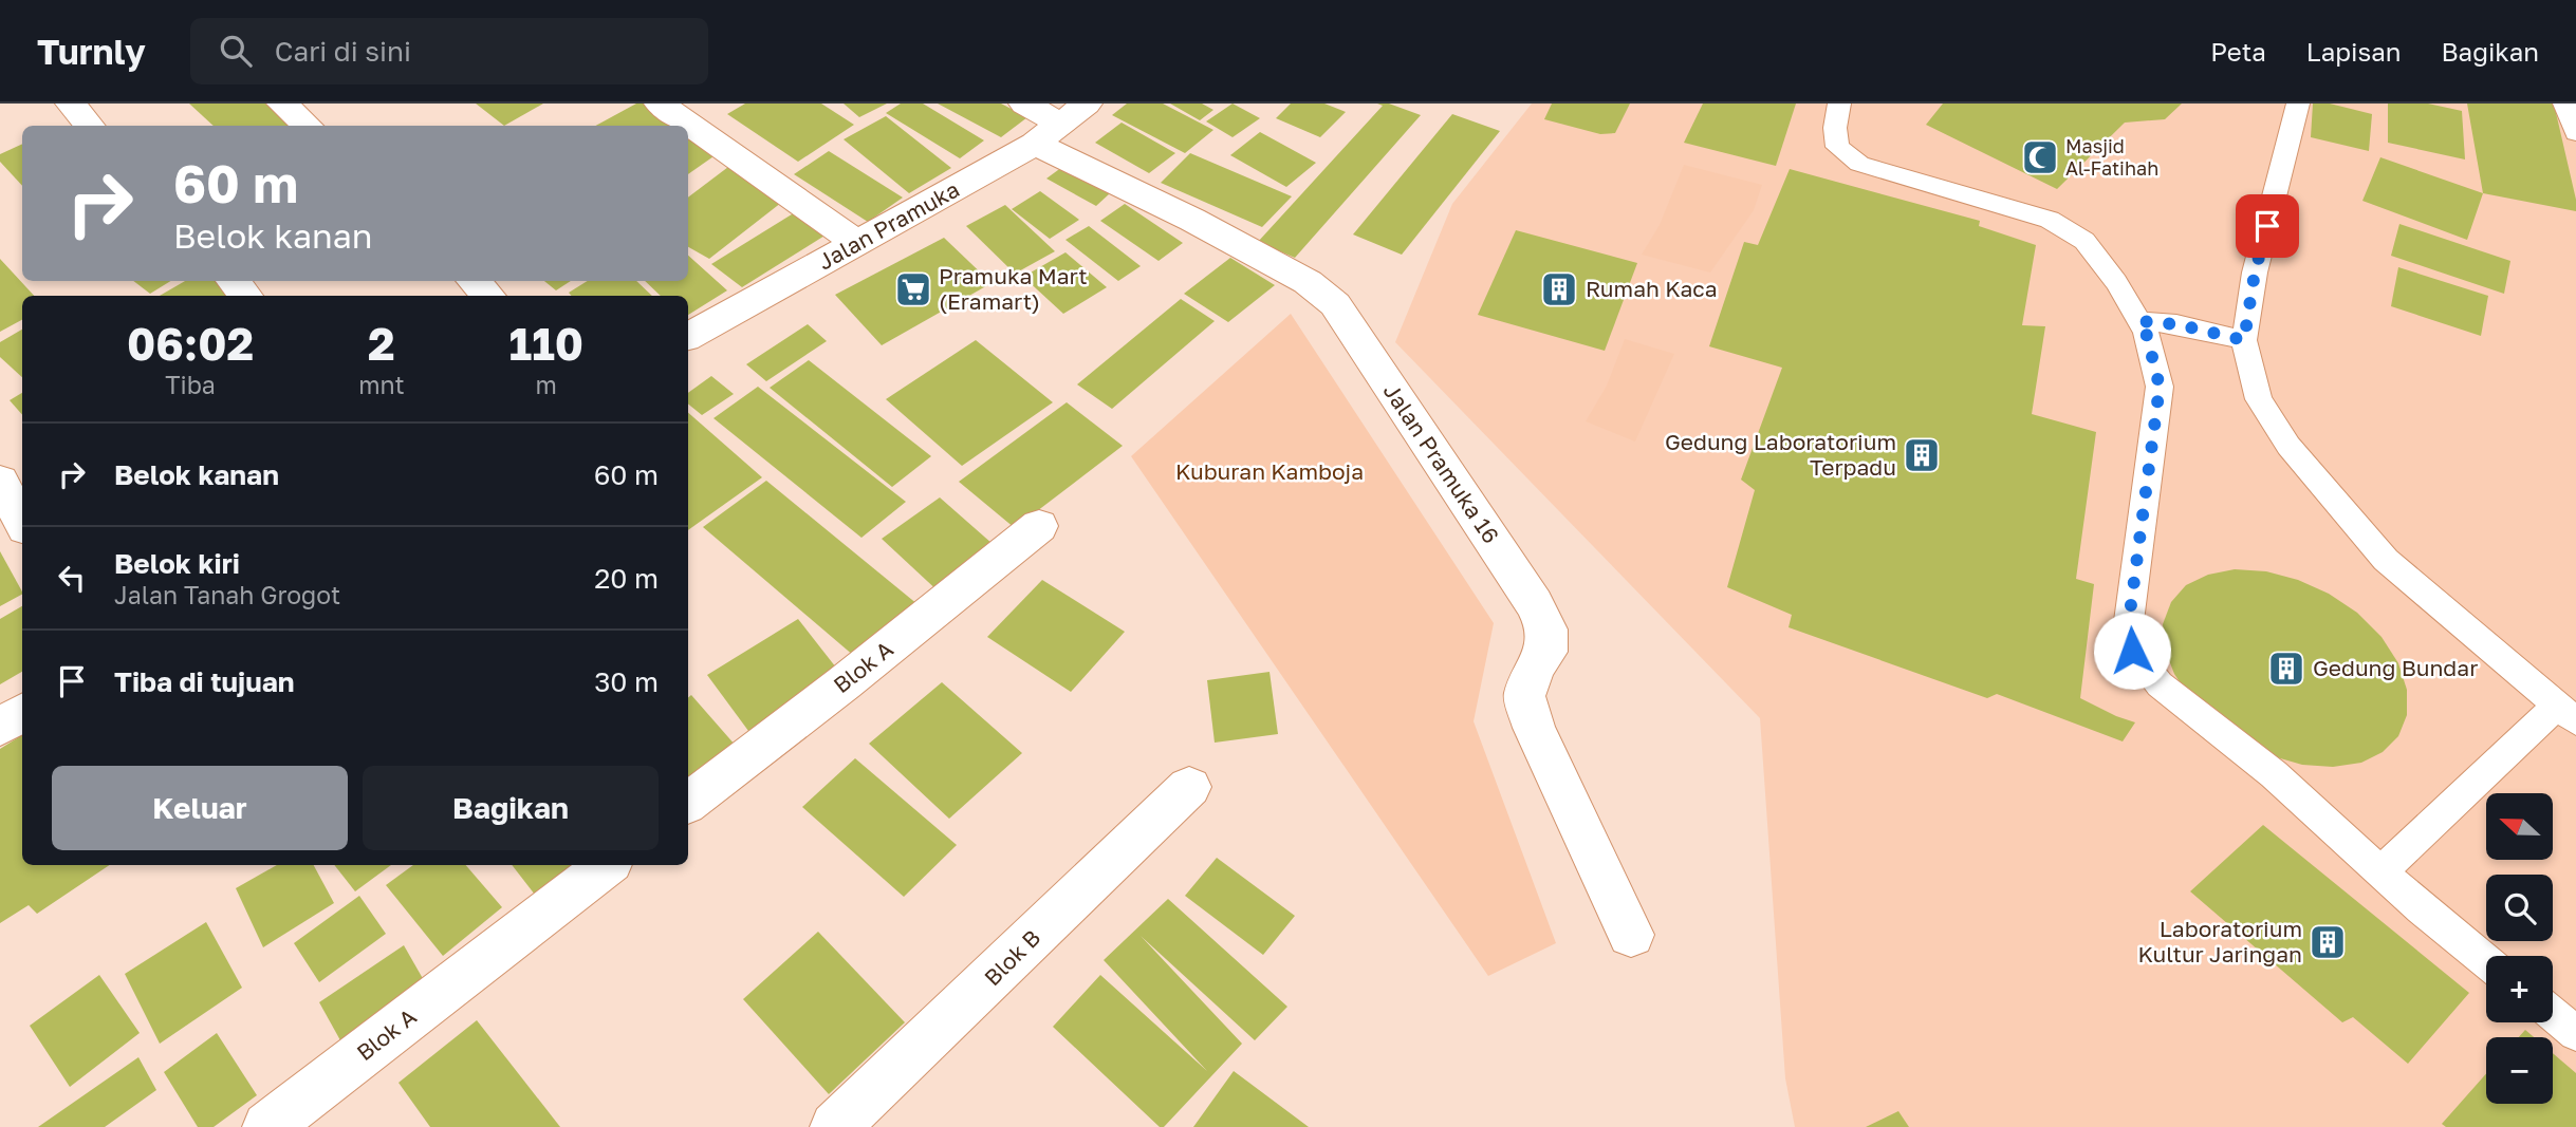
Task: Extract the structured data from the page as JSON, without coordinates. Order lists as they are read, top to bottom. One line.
{"streets":{"street":["Jalan Pramuka","Jalan Pramuka 16","Blok A","Blok B"]},"crossings":[["Jalan Pramuka","Jalan Pramuka 16"]],"parks":["Kuburan Kamboja"],"places":{"mosque":["Masjid Al-Fatihah"],"supermarket":["Pramuka Mart (Eramart)"],"building":["Rumah Kaca","Gedung Laboratorium Terpadu","Gedung Bundar","Laboratorium Kultur Jaringan"]},"north":"left","page":{"header":"Turnly","search":"Cari di sini","nav":["Peta","Lapisan","Bagikan"],"turn":["60 m","Belok kanan"],"eta":["06:02","Tiba","2","mnt","110","m"],"list":[{"name":"Belok kanan","value":"60 m"},{"name":"Belok kiri","note":"Jalan Tanah Grogot","value":"20 m"},{"name":"Tiba di tujuan","value":"30 m"}],"buttons":["Keluar","Bagikan"],"map_buttons":["+","−"]}}
